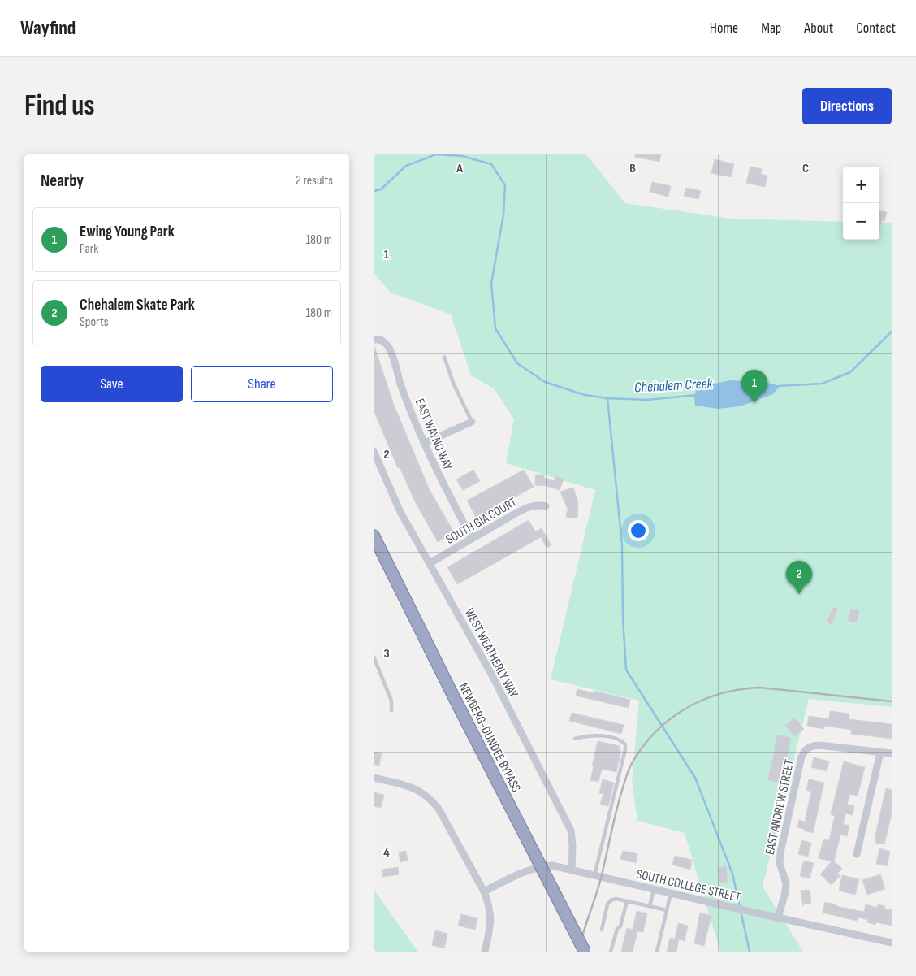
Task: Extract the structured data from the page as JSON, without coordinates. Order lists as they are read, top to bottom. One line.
{"streets":{"highway":["NEWBERG-DUNDEE BYPASS"],"street":["EAST WAYNO WAY","SOUTH GIA COURT","WEST WEATHERLY WAY","EAST ANDREW STREET","SOUTH COLLEGE STREET"]},"crossings":[["EAST WAYNO WAY","SOUTH GIA COURT"],["SOUTH GIA COURT","WEST WEATHERLY WAY"],["WEST WEATHERLY WAY","SOUTH COLLEGE STREET"],["EAST ANDREW STREET","SOUTH COLLEGE STREET"]],"water":["Chehalem Creek"],"page":{"header":"Wayfind","nav":["Home","Map","About","Contact"],"buttons":["Directions",["Save","Share"]],"title":"Find us","heading":["Nearby","2 results"],"map_buttons":["+","−"],"list":[{"mark":"1","name":"Ewing Young Park","note":"Park","value":"180 m"},{"mark":"2","name":"Chehalem Skate Park","note":"Sports","value":"180 m"}],"pins":["1","2"]},"grid":{"columns":["A","B","C"],"rows":["1","2","3","4"]}}
